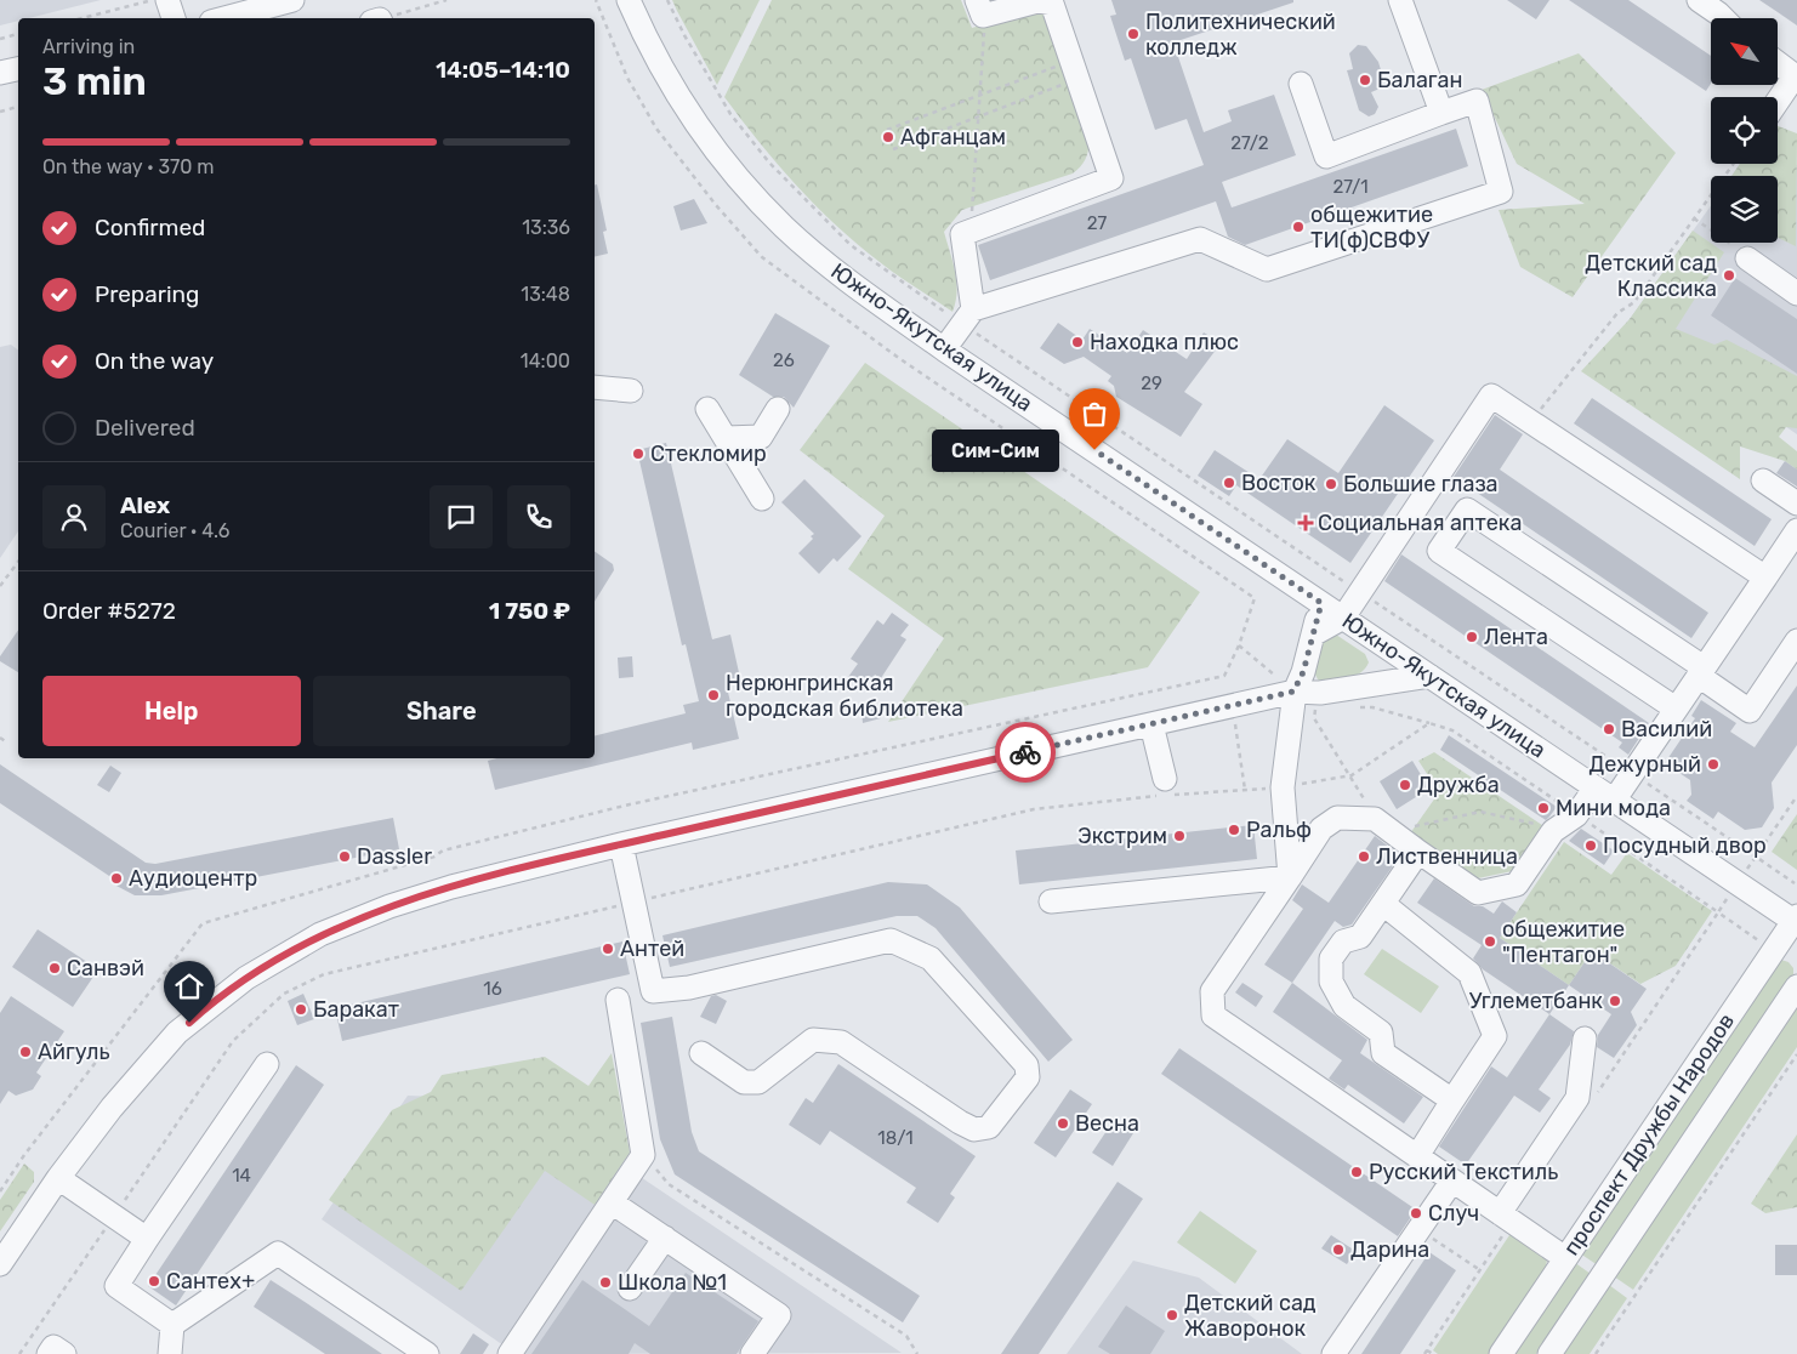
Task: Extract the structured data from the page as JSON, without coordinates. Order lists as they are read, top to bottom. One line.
{"streets":{"street":["Южно-Якутская улица","проспект Дружбы Народов"]},"crossings":[["Южно-Якутская улица","проспект Дружбы Народов"]],"places":{"other":["Политехнический колледж","Балаган","Афганцам","общежитие ТИ(ф)СВФУ","Детский сад Классика","Находка плюс","Сим-Сим","Стекломир","Восток","Большие глаза","Лента","Нерюнгринская городская библиотека","Василий","Дежурный","Дружба","Мини мода","Ральф","Экстрим","Посудный двор","Dassler","Лиственница","Аудиоцентр","общежитие \"Пентагон\"","Антей","Санвэй","Углеметбанк","Баракат","Айгуль","Весна","Русский Текстиль","Случ","Дарина","Сантех+","Школа №1","Детский сад Жаворонок"],"health":["Социальная аптека"]},"house_numbers":["27/2","27/1","27","26","29","16","18/1","14"],"north":"top left","page":{"heading":["3 min","Arriving in","14:05–14:10"],"panel":["Alex","Courier · 4.6","Order #5272","1 750 ₽"],"bar":"On the way · 370 m","list":[["Confirmed","13:36"],["Preparing","13:48"],["On the way","14:00"],"Delivered"],"bubble":"Сим-Сим","buttons":["Help","Share"]}}
